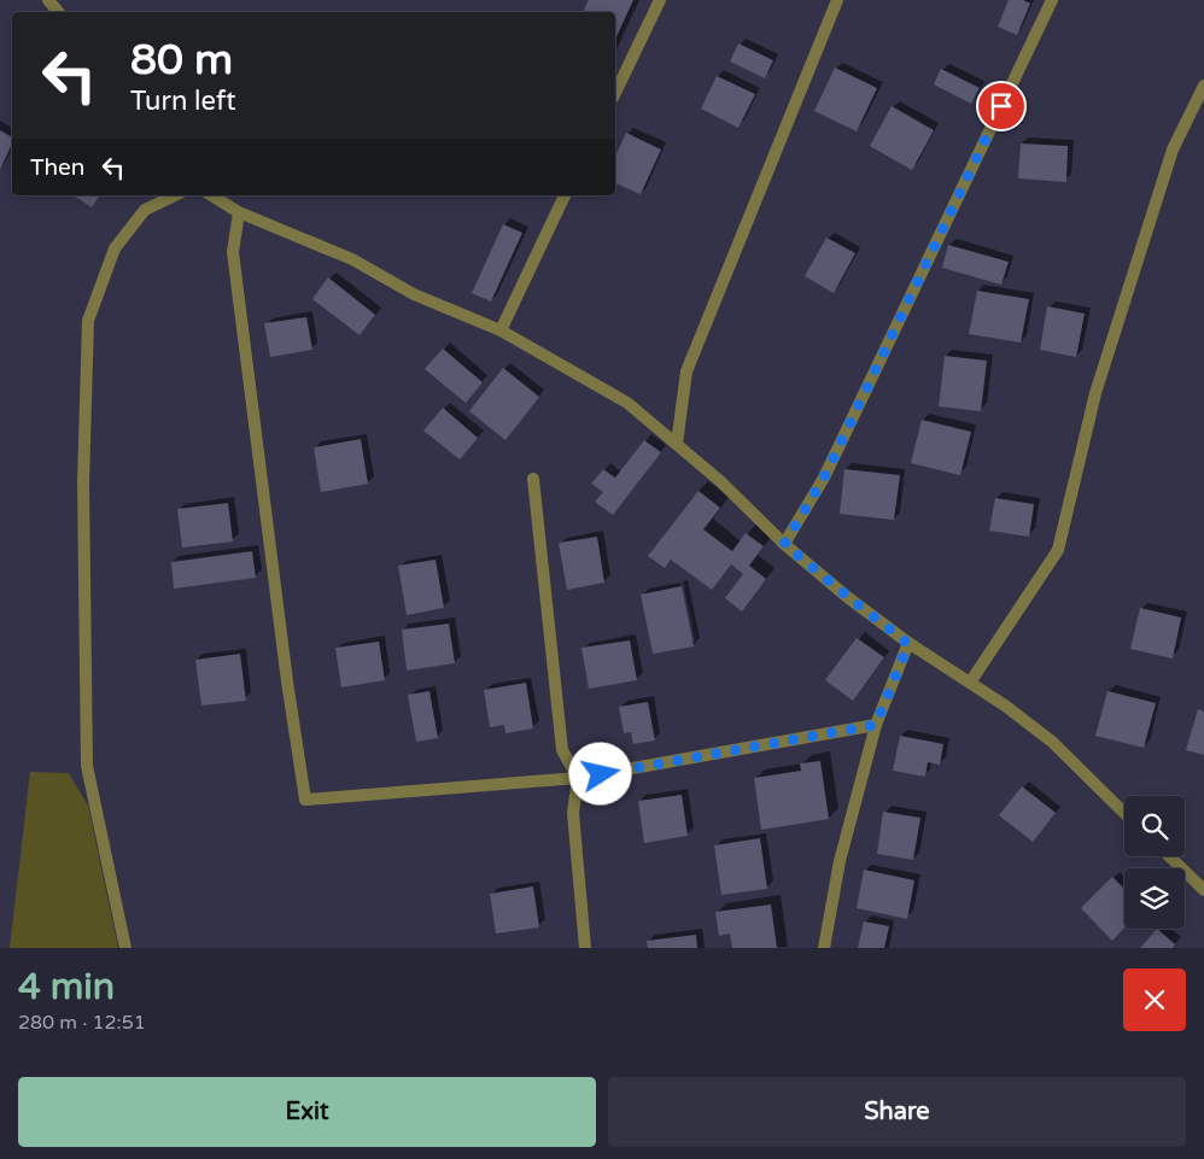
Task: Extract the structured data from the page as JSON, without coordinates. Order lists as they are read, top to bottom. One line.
{"page":{"turn":["80 m","Turn left"],"then":"Then","heading":["4 min","280 m · 12:51"],"buttons":["Exit","Share"]}}
